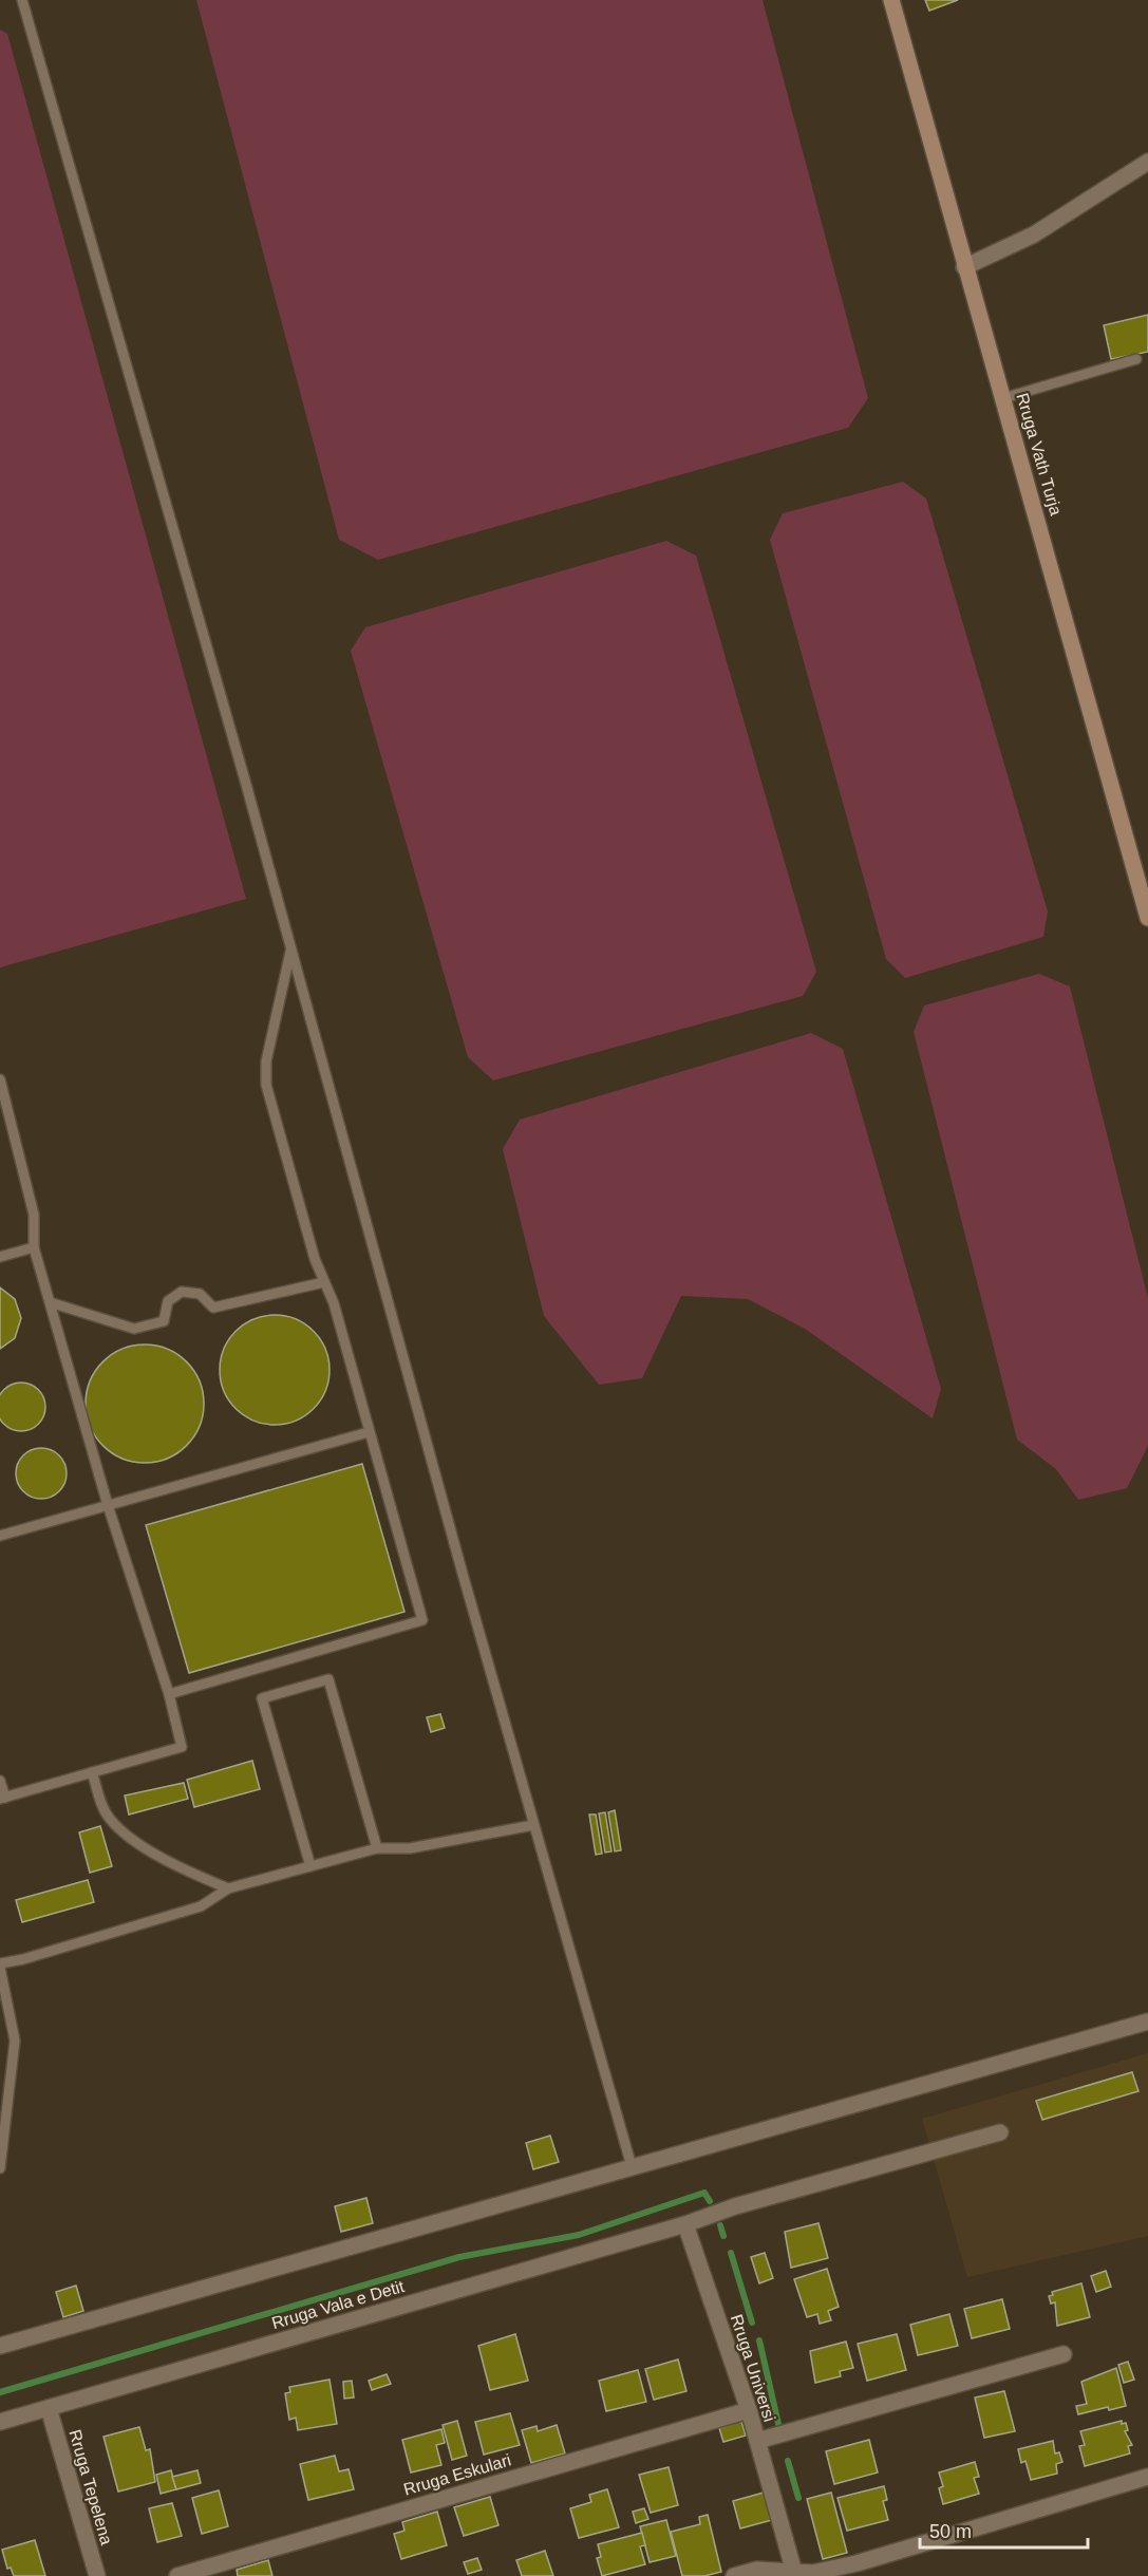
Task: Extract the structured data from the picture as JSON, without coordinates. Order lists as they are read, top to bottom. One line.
{"streets":{"street":["Rruga Vath Turja","Rruga Vala e Detit","Rruga Universi","Rruga Eskulari","Rruga Tepelena"]},"crossings":[["Rruga Vala e Detit","Rruga Universi"],["Rruga Vala e Detit","Rruga Tepelena"],["Rruga Universi","Rruga Eskulari"]],"scale_bar":"50 m"}
